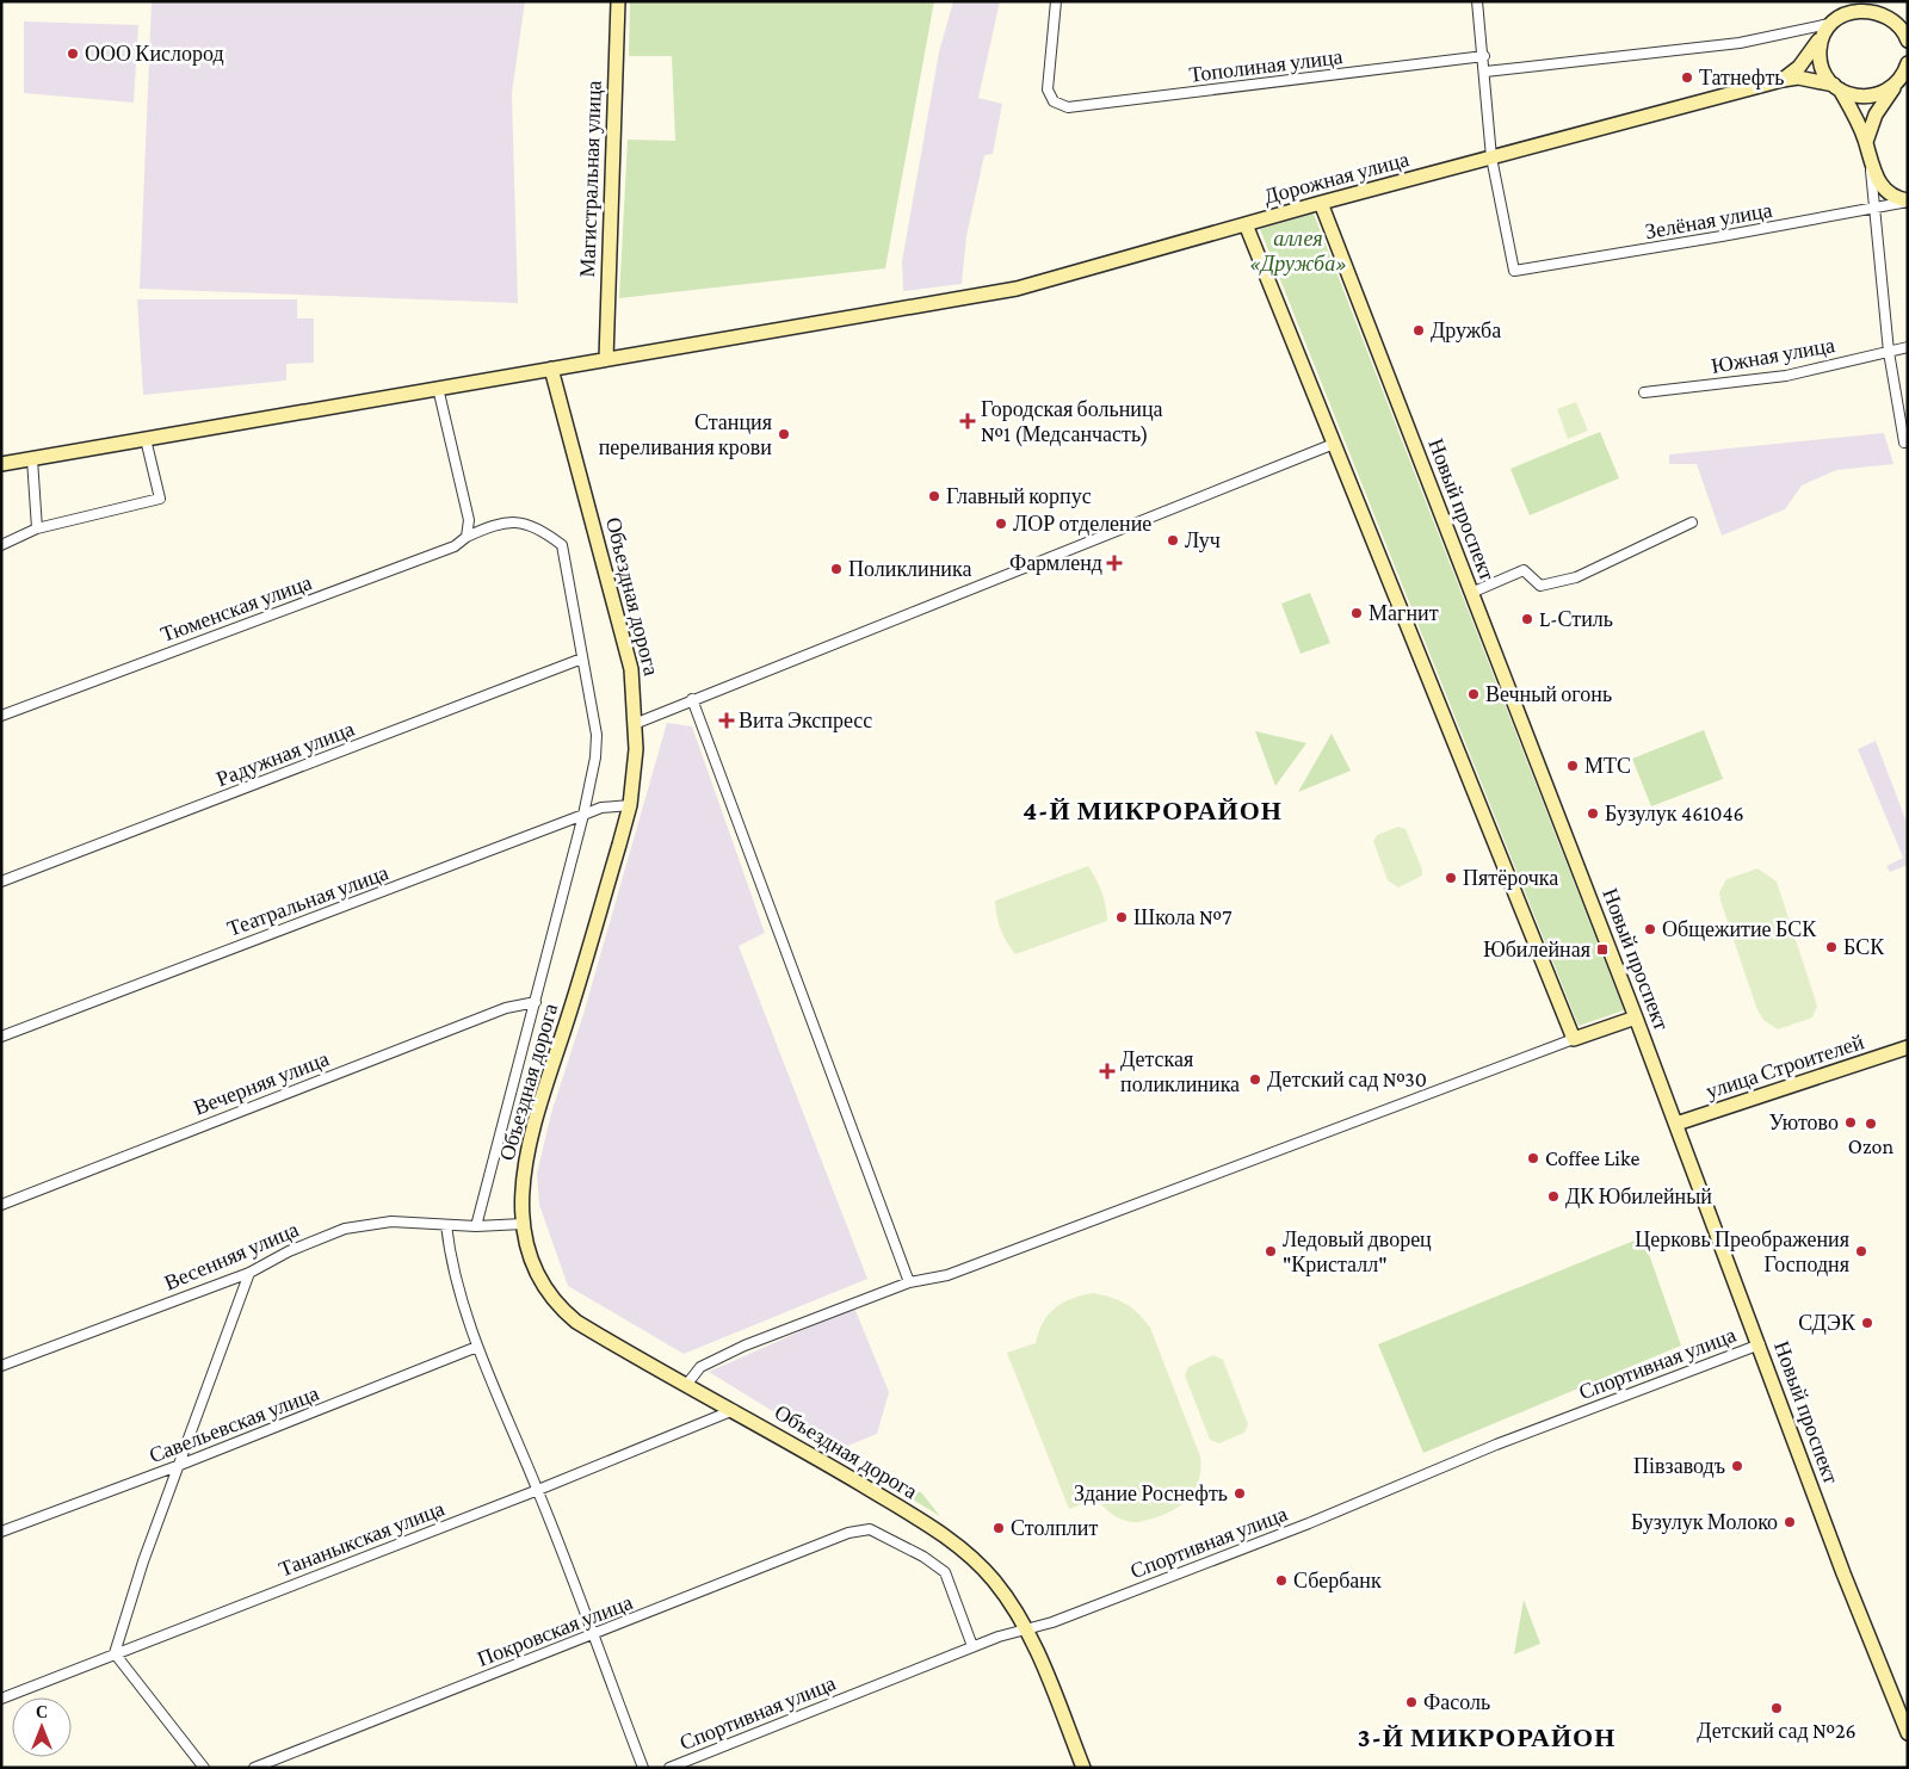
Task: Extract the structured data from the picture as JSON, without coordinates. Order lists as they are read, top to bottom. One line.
{"streets":{"main road":["Дорожная улица","Магистральная улица","Новый проспект","Объездная дорога","улица Строителей"],"street":["Тополиная улица","Зелёная улица","Южная улица","Тюменская улица","Радужная улица","Театральная улица","Вечерняя улица","Весенняя улица","Спортивная улица","Савельевская улица","Тананыкская улица","Покровская улица"]},"crossings":[["Дорожная улица","Магистральная улица"],["Дорожная улица","Зелёная улица"],["Дорожная улица","Новый проспект"],["Дорожная улица","Объездная дорога"],["Новый проспект","улица Строителей"],["Новый проспект","Спортивная улица"],["Объездная дорога","Театральная улица"],["Объездная дорога","Весенняя улица"],["Объездная дорога","Спортивная улица"],["Объездная дорога","Тананыкская улица"],["Тюменская улица","Радужная улица"],["Спортивная улица","Покровская улица"]],"districts":["4-Й МИКРОРАЙОН","3-Й МИКРОРАЙОН"],"parks":["аллея «Дружба»"],"places":{"other":["ООО Кислород","Татнефть","Дружба","Станция переливания крови","Главный корпус","ЛОР отделение","Луч","Поликлиника","Магнит","L-Стиль","Вечный огонь","МТС","Бузулук 461046","Пятёрочка","Школа №7","Общежитие БСК","БСК","Детский сад №30","Уютово","Ozon","Coffee Like","ДК Юбилейный","Ледовый дворец \"Кристалл\"","Церковь Преображения Господня","СДЭК","Півзаводъ","Здание Роснефть","Бузулук Молоко","Столплит","Сбербанк","Фасоль","Детский сад №26"],"health":["Городская больница №1 (Медсанчасть)","Фармленд","Вита Экспресс","Детская поликлиника"],"transit":["Юбилейная"]},"north":"top"}
